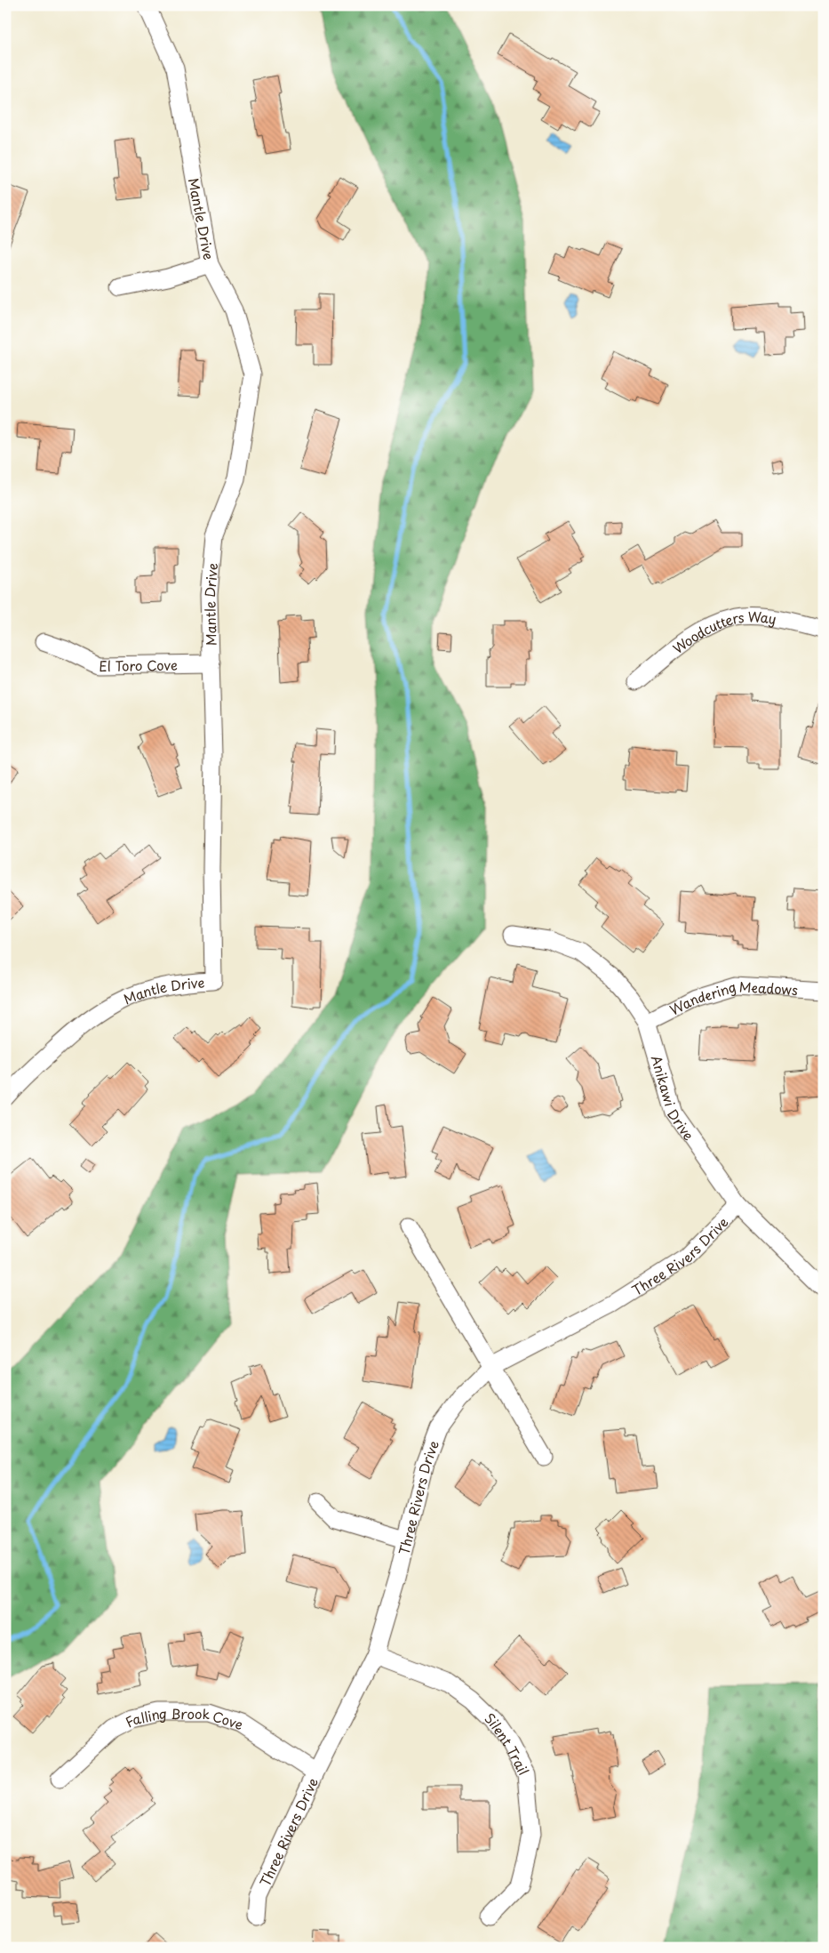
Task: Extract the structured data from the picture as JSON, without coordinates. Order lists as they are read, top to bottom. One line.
{"streets":{"street":["Mantle Drive","Woodcutters Way","El Toro Cove","Wandering Meadows","Anikawi Drive","Three Rivers Drive","Falling Brook Cove","Silent Trail"]},"crossings":[["Mantle Drive","El Toro Cove"],["Wandering Meadows","Anikawi Drive"],["Anikawi Drive","Three Rivers Drive"],["Three Rivers Drive","Falling Brook Cove"],["Three Rivers Drive","Silent Trail"]]}
